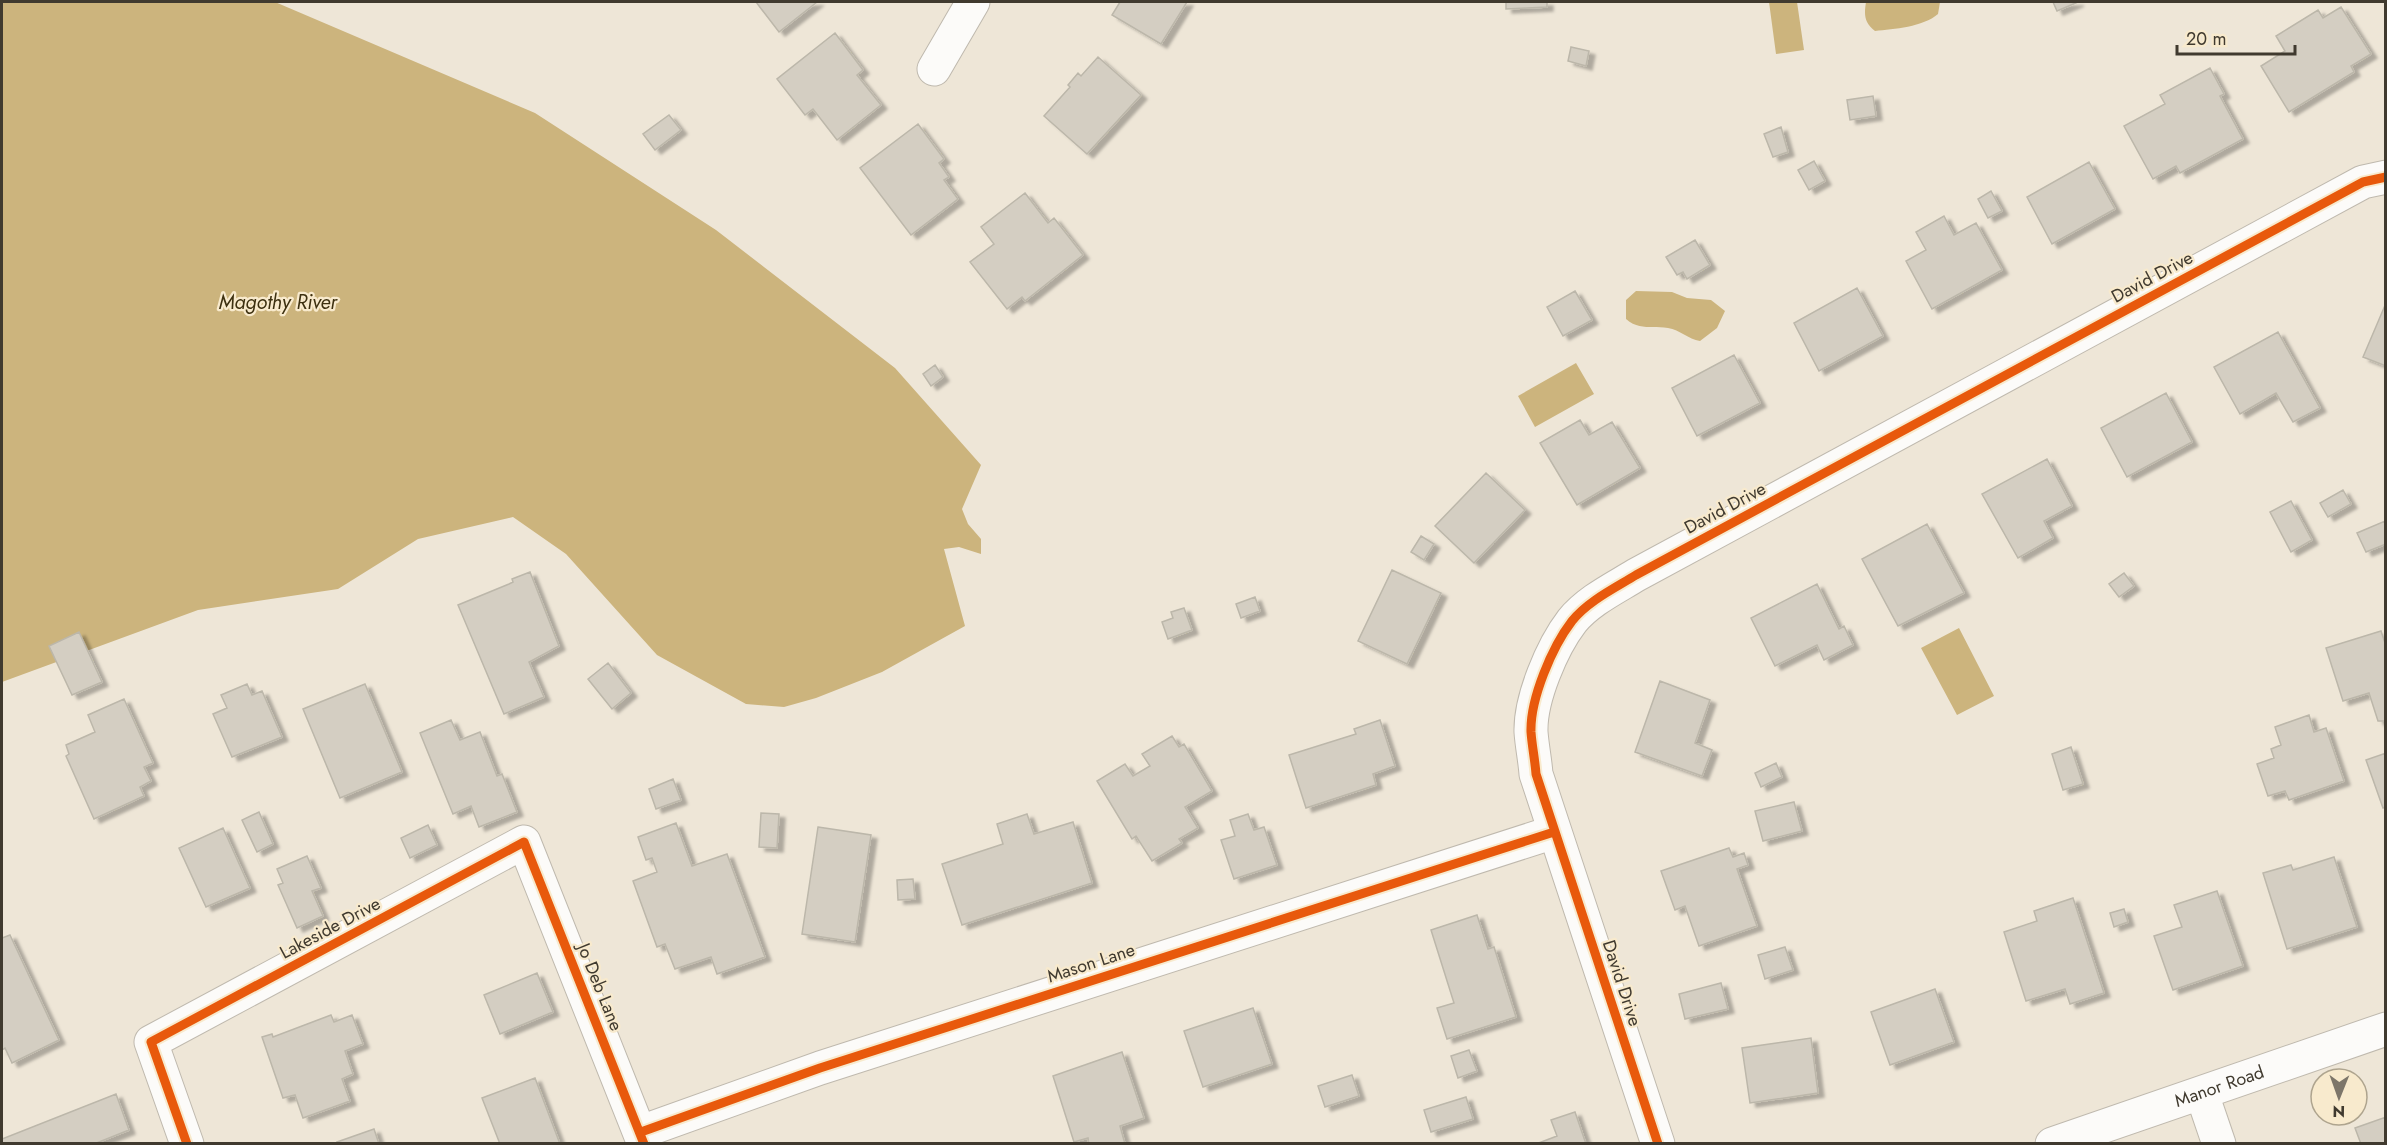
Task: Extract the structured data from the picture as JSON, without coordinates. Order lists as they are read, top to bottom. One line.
{"streets":{"street":["David Drive","Lakeside Drive","Mason Lane","Jo Deb Lane","Manor Road"]},"crossings":[["David Drive","Mason Lane"],["Lakeside Drive","Jo Deb Lane"],["Mason Lane","Jo Deb Lane"]],"water":["Magothy River"],"scale_bar":"20 m","north":"bottom"}
